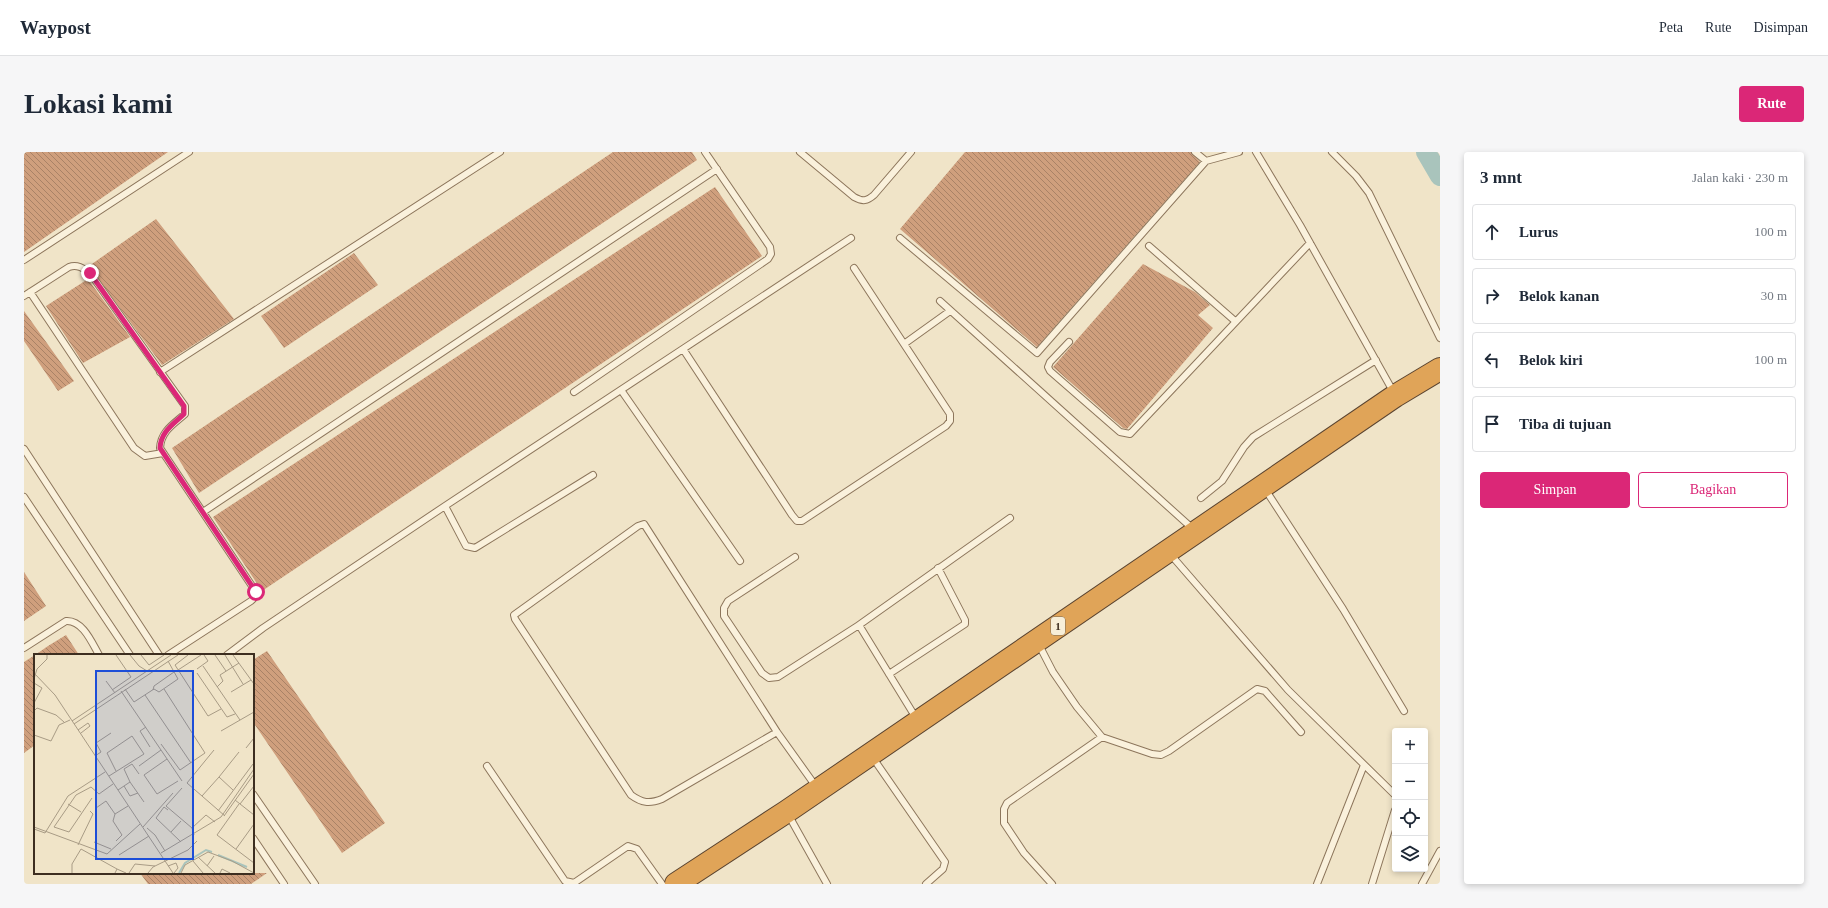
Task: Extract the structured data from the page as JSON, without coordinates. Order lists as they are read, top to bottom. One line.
{"streets":{"highway":["1"]},"page":{"header":"Waypost","nav":["Peta","Rute","Disimpan"],"buttons":["Rute",["Simpan","Bagikan"]],"title":"Lokasi kami","heading":["3 mnt","Jalan kaki · 230 m"],"list":[["Lurus","100 m"],["Belok kanan","30 m"],["Belok kiri","100 m"],"Tiba di tujuan"],"map_buttons":["+","−"]}}
